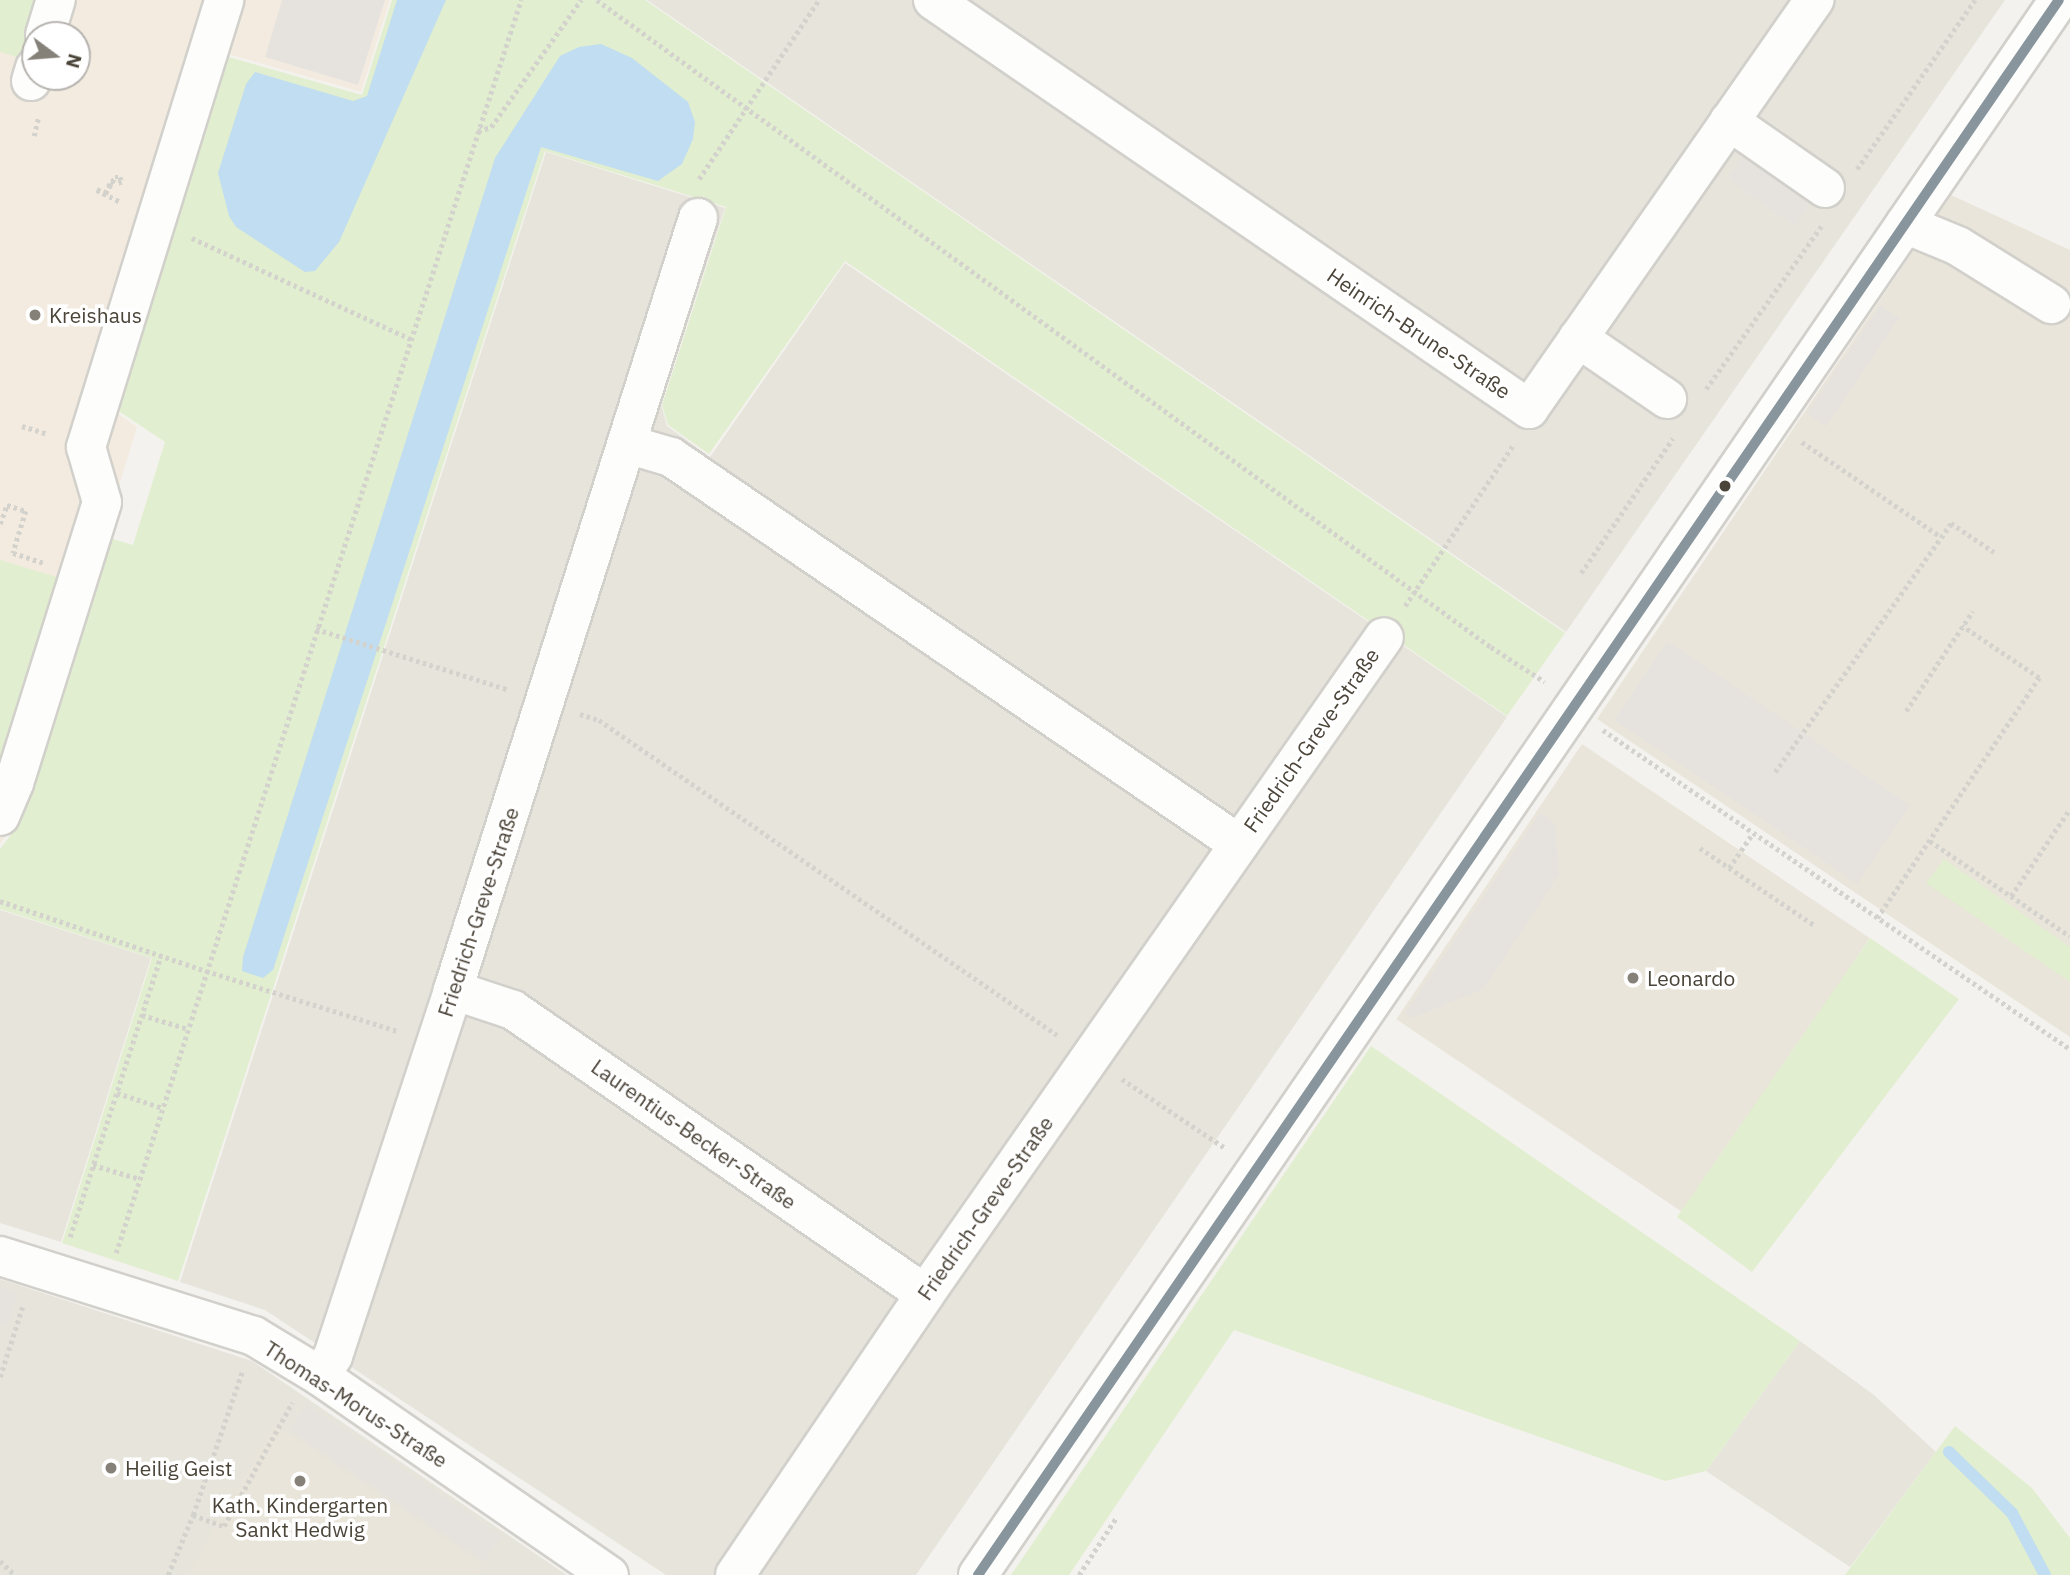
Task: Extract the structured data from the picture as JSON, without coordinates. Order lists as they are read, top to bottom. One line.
{"streets":{"street":["Heinrich-Brune-Straße","Friedrich-Greve-Straße","Laurentius-Becker-Straße","Thomas-Morus-Straße"]},"crossings":[["Friedrich-Greve-Straße","Laurentius-Becker-Straße"],["Friedrich-Greve-Straße","Thomas-Morus-Straße"]],"places":["Kreishaus","Leonardo","Heilig Geist","Kath. Kindergarten Sankt Hedwig"],"north":"right"}
